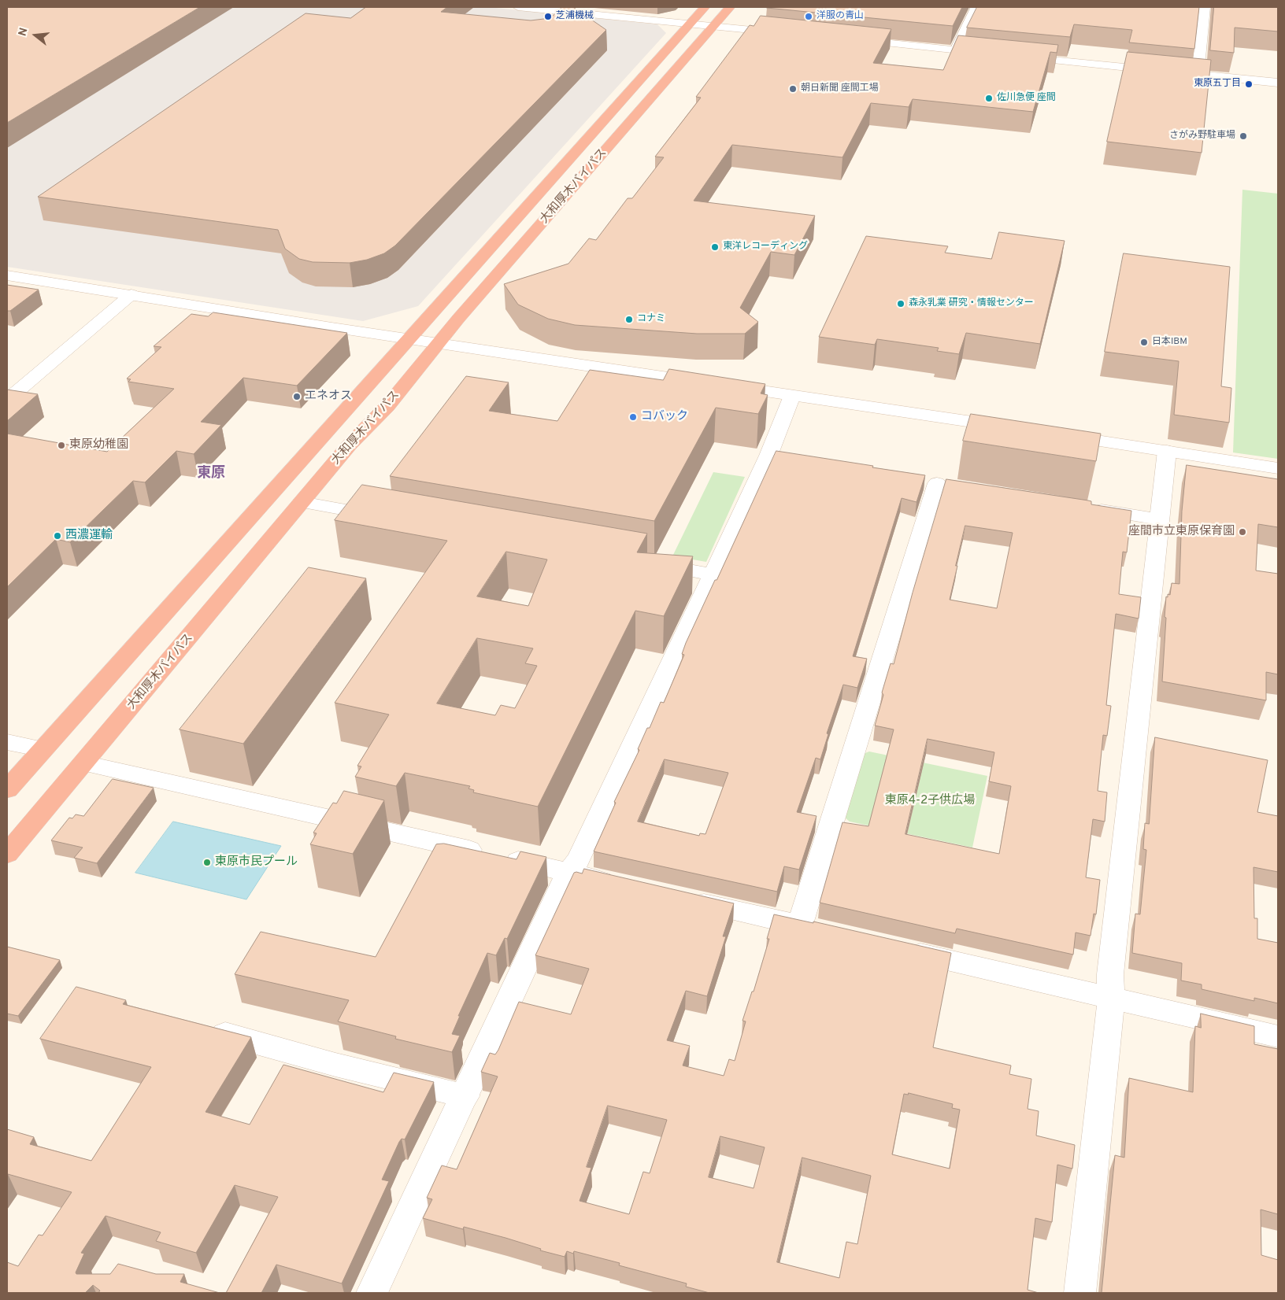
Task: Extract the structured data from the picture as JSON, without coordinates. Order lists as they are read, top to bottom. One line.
{"streets":{"highway":["大和厚木バイパス"]},"districts":["東原"],"parks":["東原4-2子供広場"],"places":["芝浦機械","洋服の青山","東原五丁目","朝日新聞 座間工場","佐川急便 座間","さがみ野駐車場","東洋レコーディング","森永乳業 研究・情報センター","コナミ","日本IBM","エネオス","コバック","東原幼稚園","座間市立東原保育園","西濃運輸","東原市民プール"],"north":"left"}
